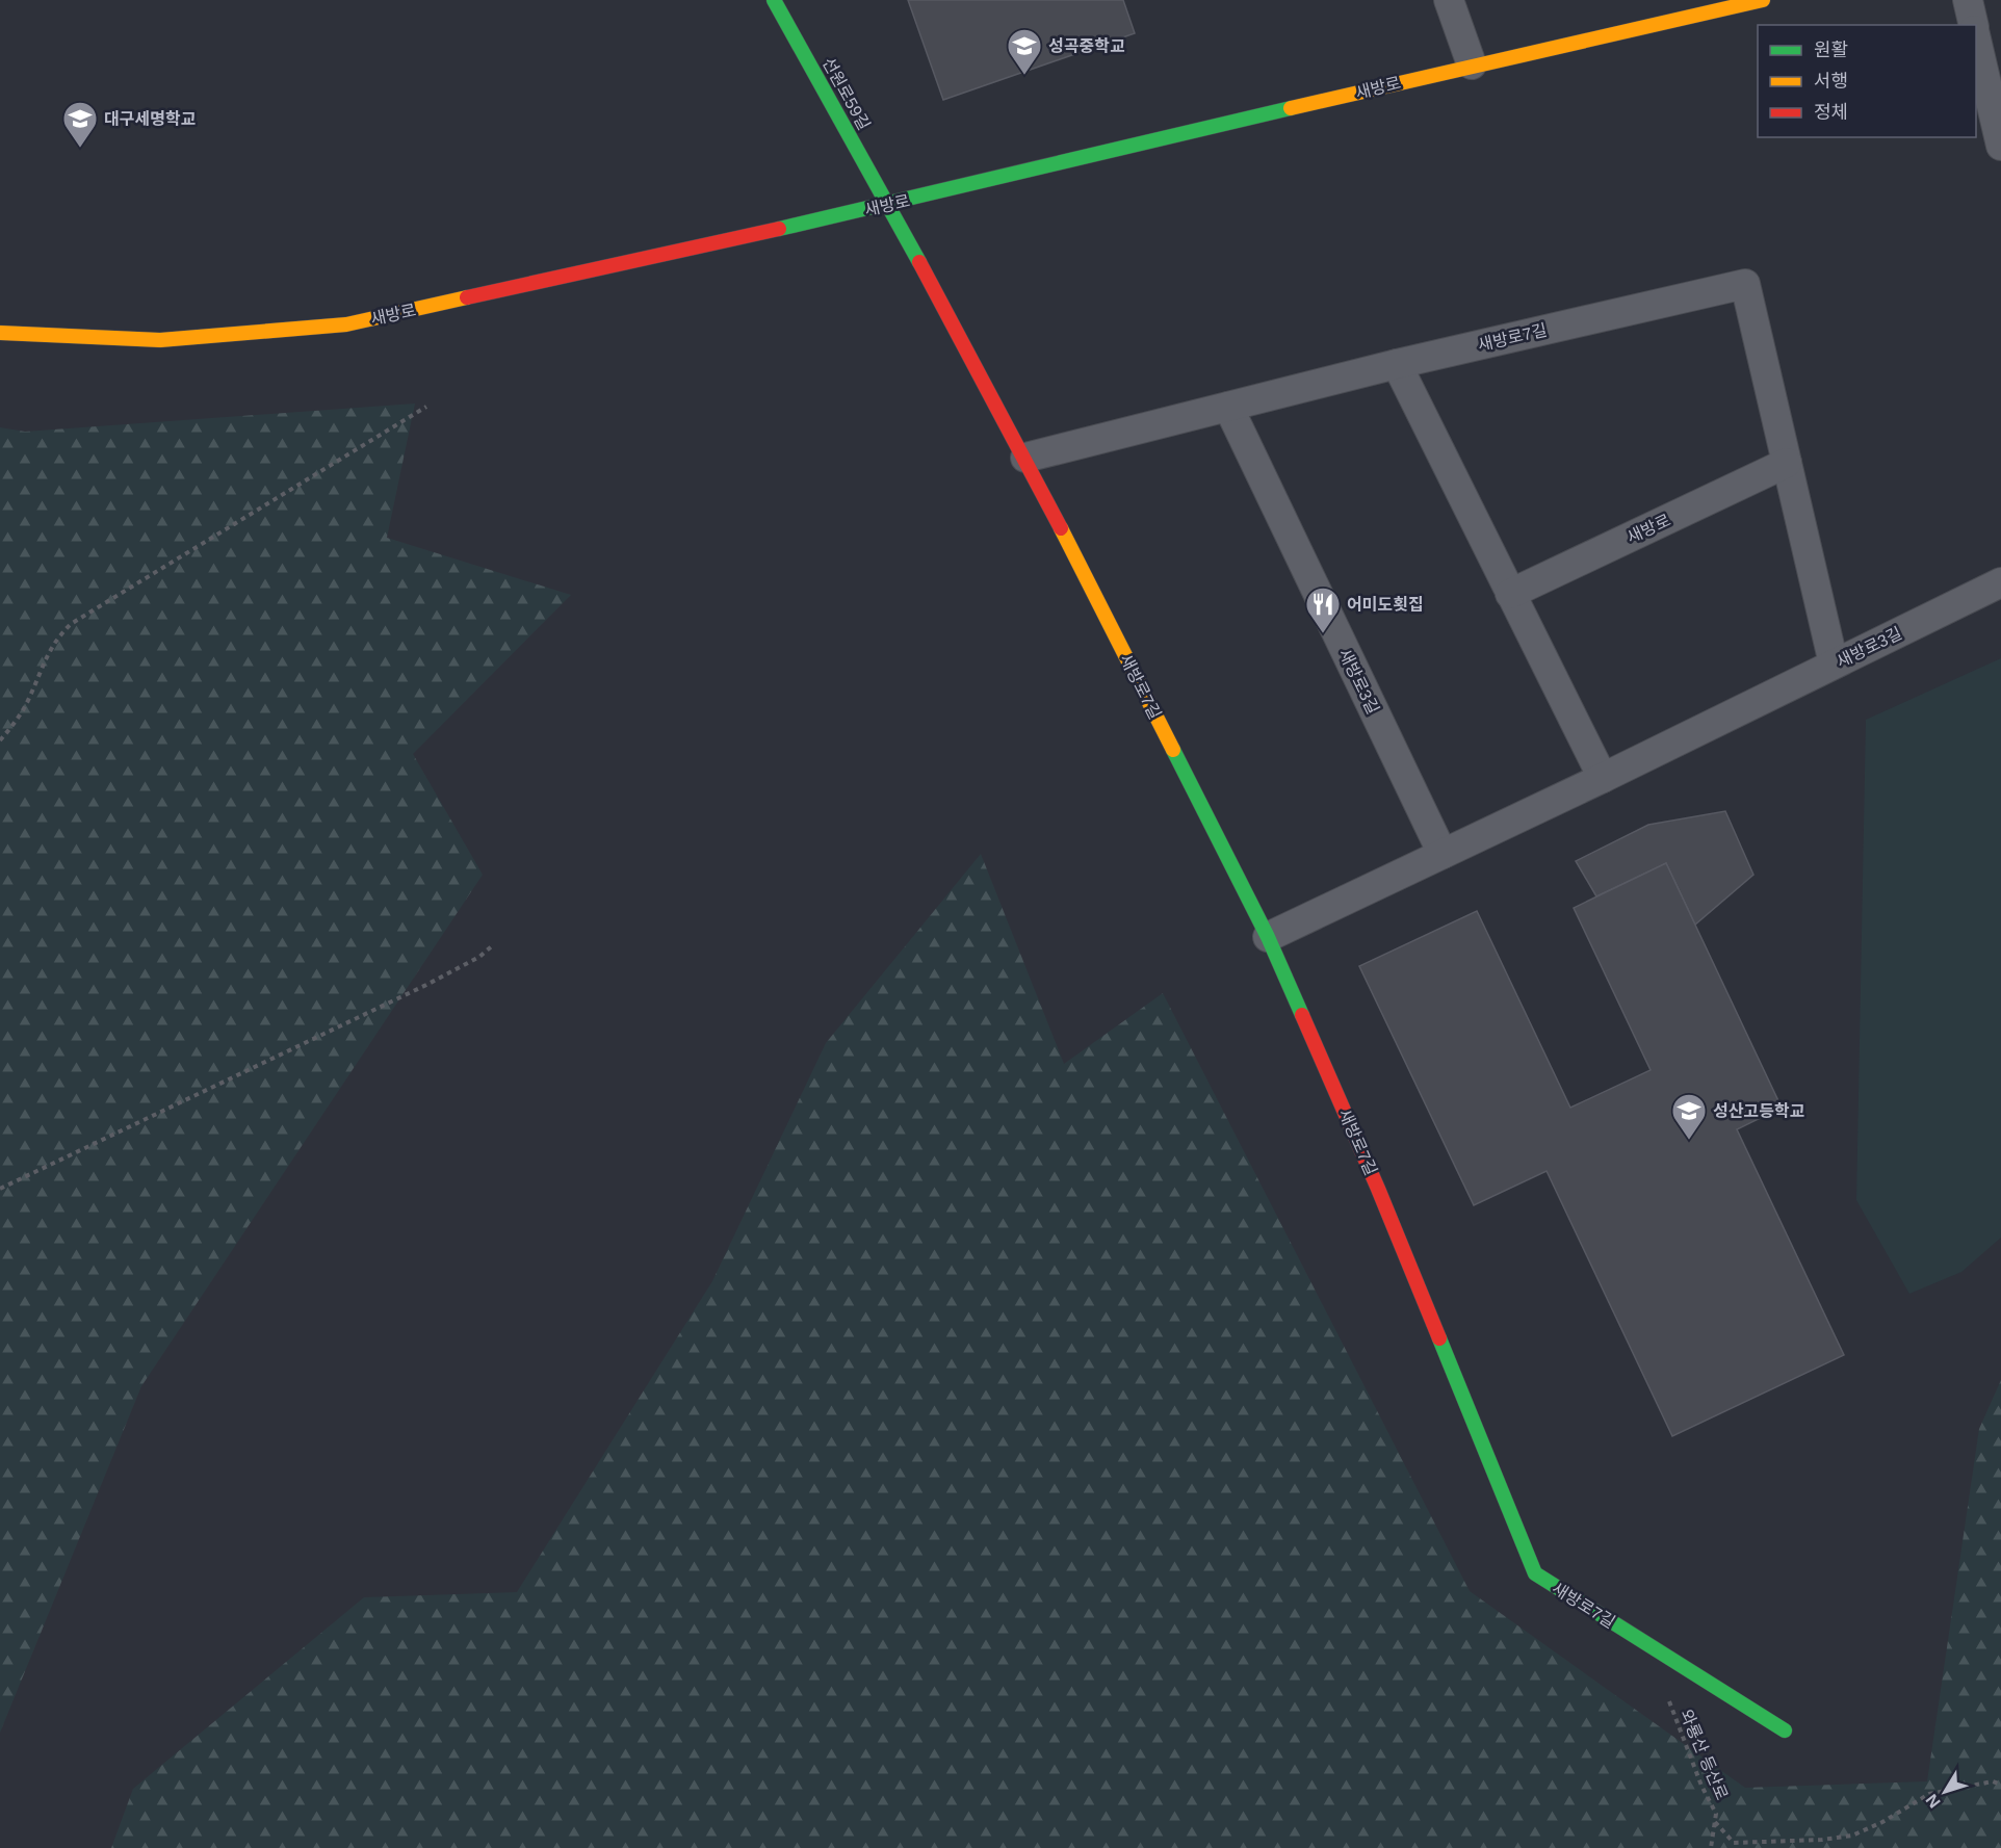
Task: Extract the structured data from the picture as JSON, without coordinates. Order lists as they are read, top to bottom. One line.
{"streets":{"street":["새방로","선원로59길","새방로7길","새방로3길"],"path":["와룡산 등산로"]},"crossings":[["새방로","선원로59길"],["새방로","새방로7길"],["선원로59길","새방로7길"],["새방로7길","새방로3길"]],"places":{"school or university":["성곡중학교","대구세명학교","성산고등학교"],"restaurant":["어미도횟집"]},"legend":["원활","서행","정체"],"north":"bottom left"}
